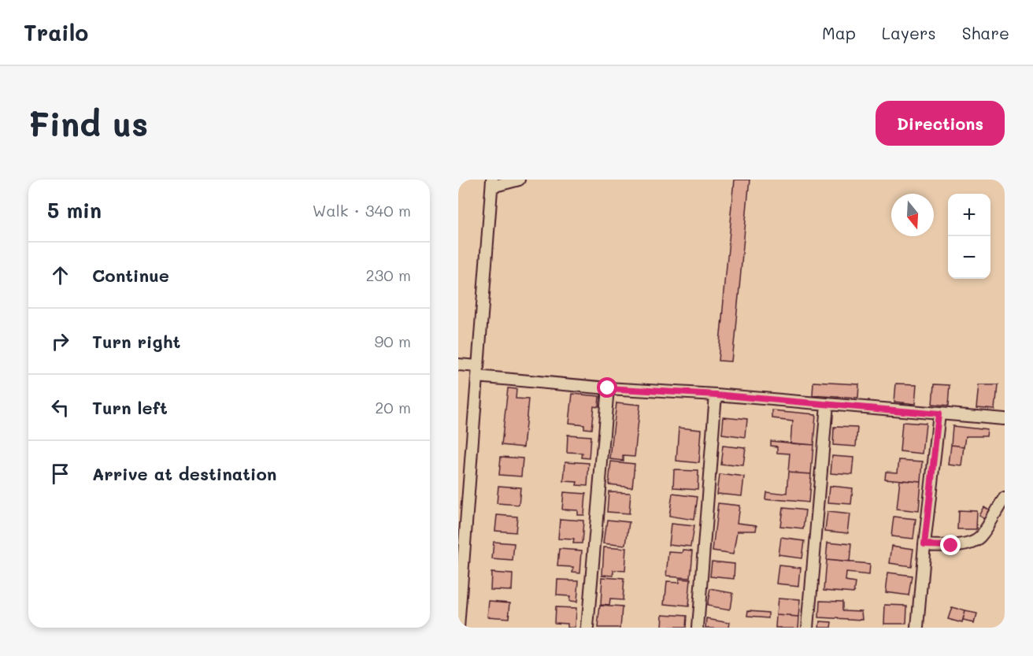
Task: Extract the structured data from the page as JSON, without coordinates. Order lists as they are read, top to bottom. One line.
{"north":"bottom","page":{"header":"Trailo","nav":["Map","Layers","Share"],"buttons":"Directions","title":"Find us","heading":["5 min","Walk · 340 m"],"map_buttons":["+","−"],"list":[["Continue","230 m"],["Turn right","90 m"],["Turn left","20 m"],"Arrive at destination"]}}
